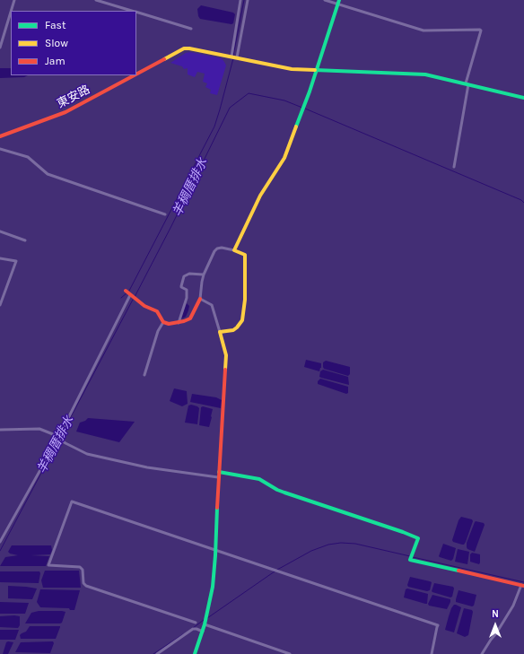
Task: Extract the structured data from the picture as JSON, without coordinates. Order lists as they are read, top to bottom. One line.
{"streets":{"street":["東安路"]},"water":["羊稠厝排水"],"legend":["Fast","Slow","Jam"],"north":"top"}
